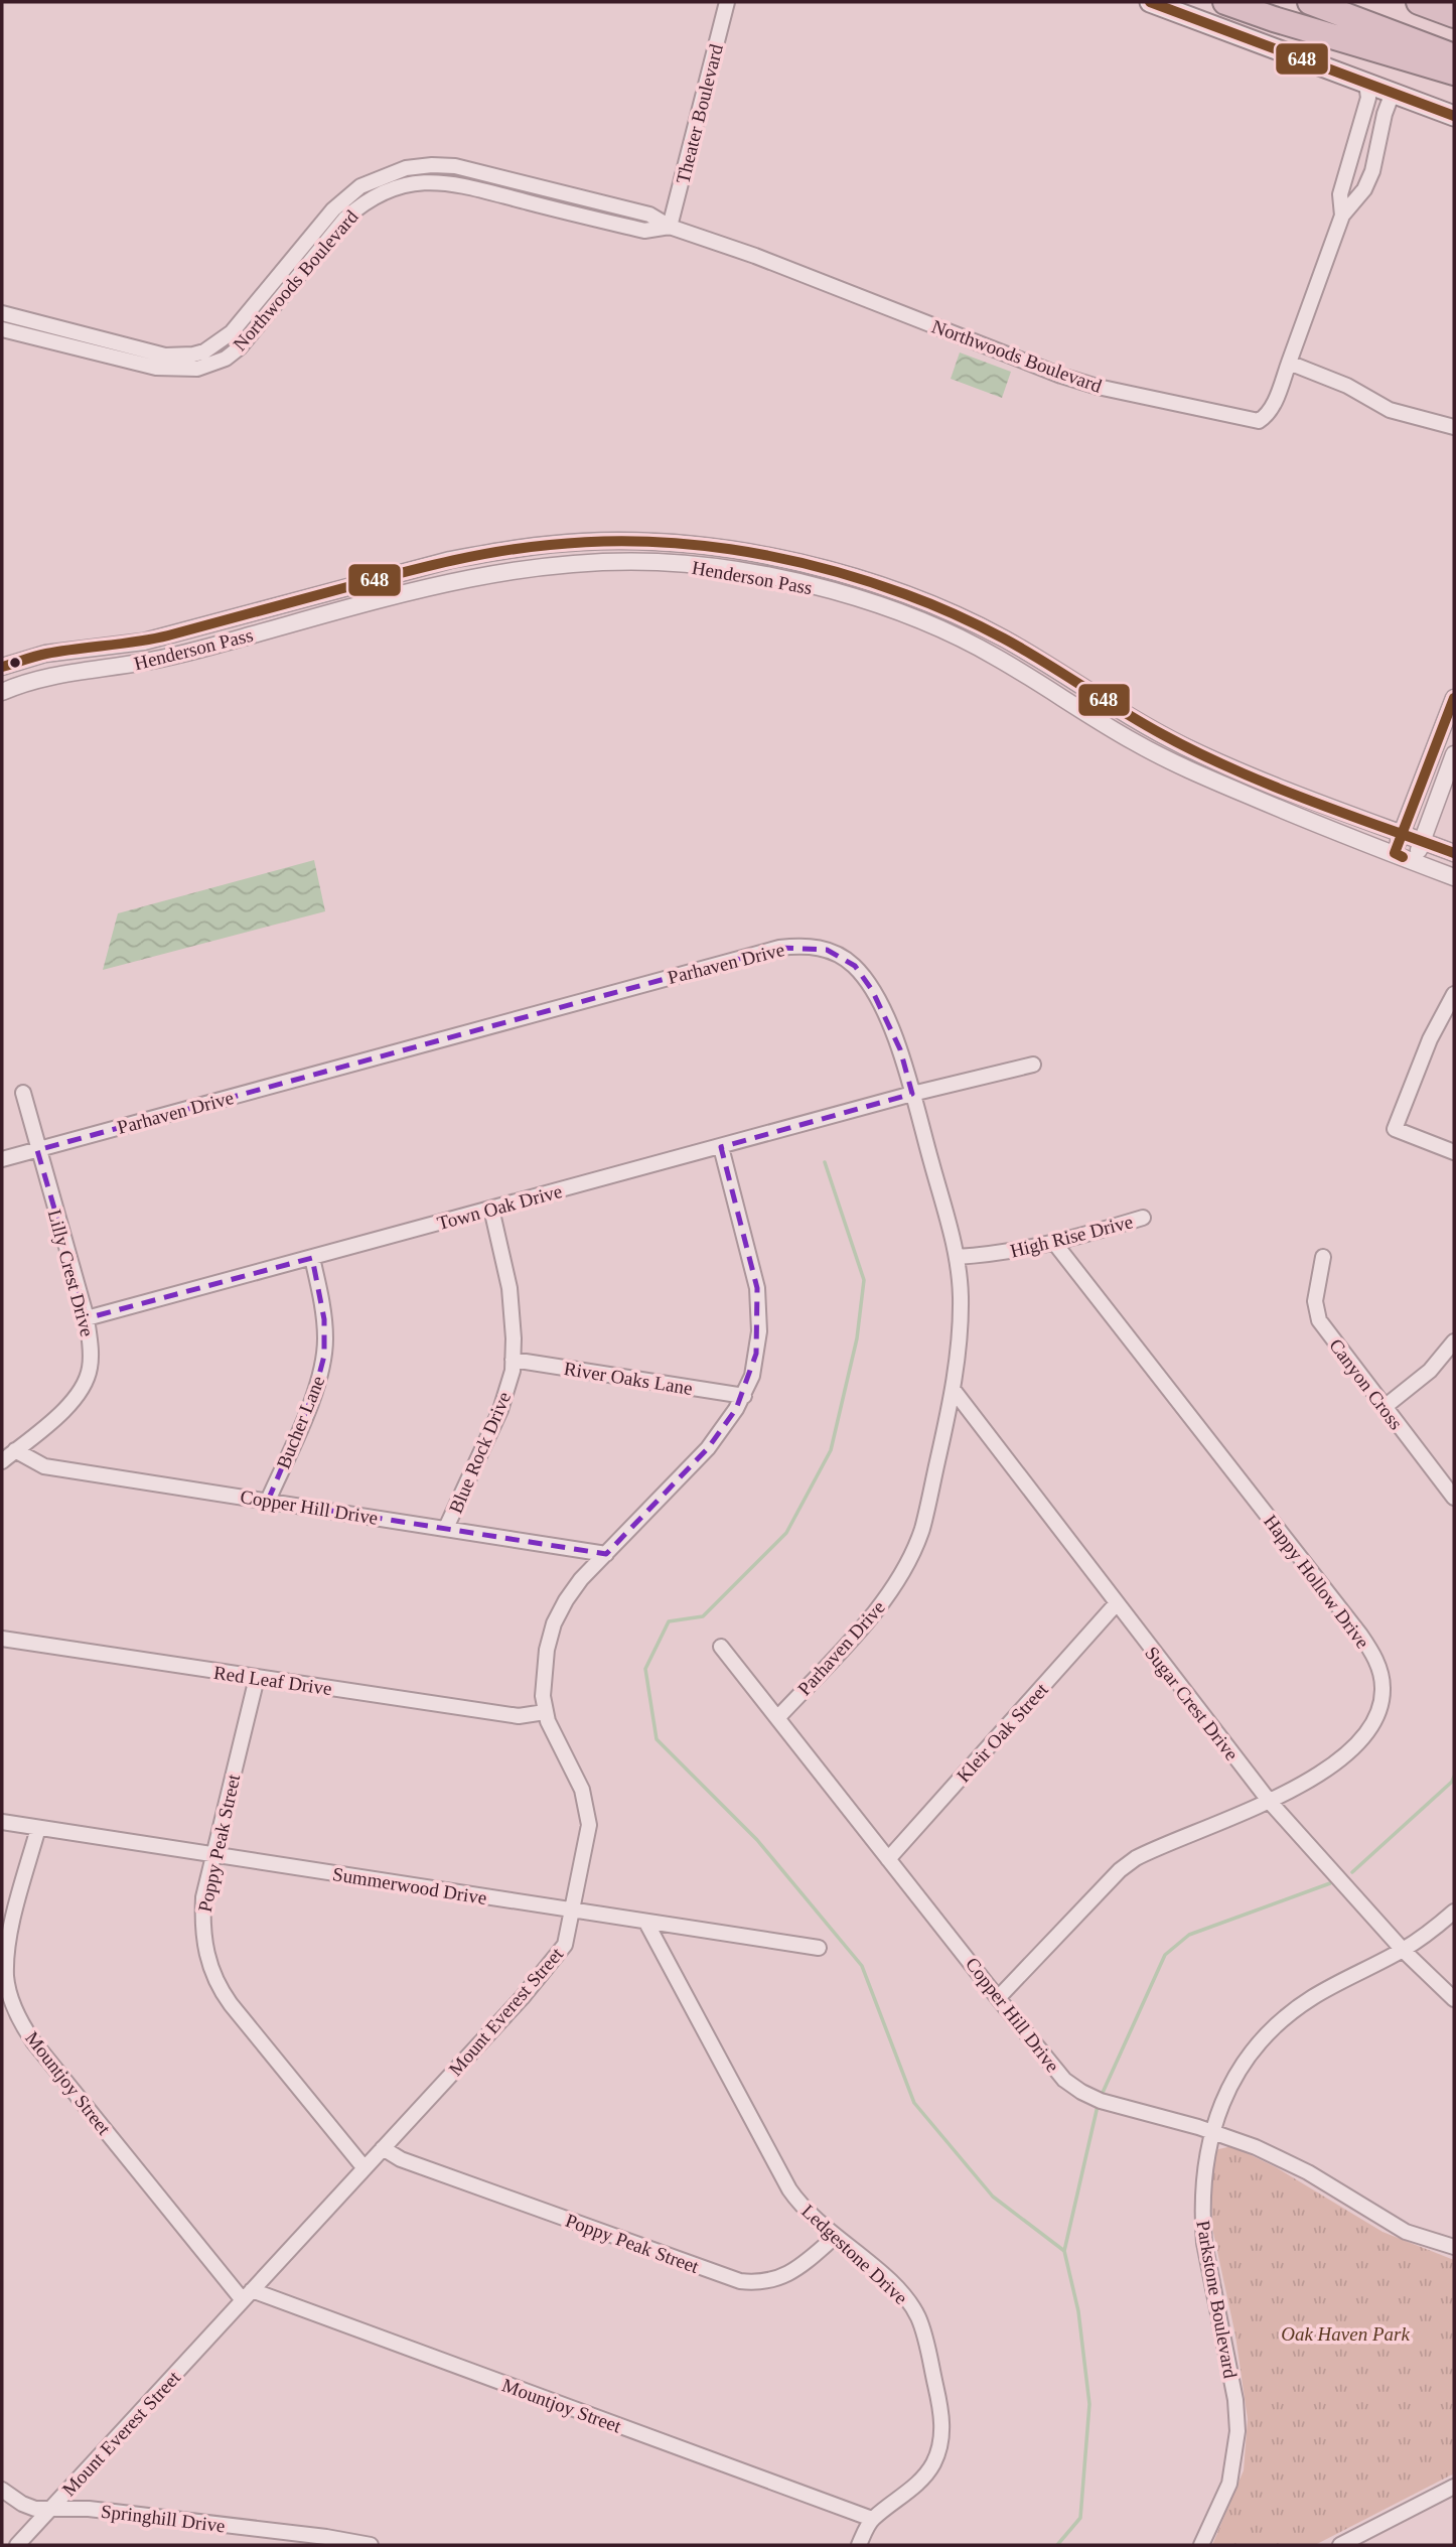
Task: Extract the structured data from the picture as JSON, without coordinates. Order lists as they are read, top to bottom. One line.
{"streets":{"street":["Theater Boulevard","Northwoods Boulevard","Henderson Pass","Parhaven Drive","Town Oak Drive","High Rise Drive","Lilly Crest Drive","River Oaks Lane","Canyon Cross","Bucher Lane","Blue Rock Drive","Copper Hill Drive","Happy Hollow Drive","Red Leaf Drive","Sugar Crest Drive","Kleir Oak Street","Poppy Peak Street","Summerwood Drive","Mount Everest Street","Mountjoy Street","Ledgestone Drive","Parkstone Boulevard","Springhill Drive"]},"crossings":[["Theater Boulevard","Northwoods Boulevard"],["Parhaven Drive","Town Oak Drive"],["Parhaven Drive","High Rise Drive"],["Parhaven Drive","Lilly Crest Drive"],["Parhaven Drive","Copper Hill Drive"],["Parhaven Drive","Sugar Crest Drive"],["Town Oak Drive","Lilly Crest Drive"],["Town Oak Drive","Bucher Lane"],["Town Oak Drive","Blue Rock Drive"],["Town Oak Drive","Mount Everest Street"],["High Rise Drive","Happy Hollow Drive"],["Lilly Crest Drive","Copper Hill Drive"],["River Oaks Lane","Blue Rock Drive"],["River Oaks Lane","Mount Everest Street"],["Bucher Lane","Copper Hill Drive"],["Blue Rock Drive","Copper Hill Drive"],["Copper Hill Drive","Happy Hollow Drive"],["Copper Hill Drive","Kleir Oak Street"],["Copper Hill Drive","Mount Everest Street"],["Copper Hill Drive","Parkstone Boulevard"],["Happy Hollow Drive","Sugar Crest Drive"],["Red Leaf Drive","Poppy Peak Street"],["Red Leaf Drive","Mount Everest Street"],["Sugar Crest Drive","Kleir Oak Street"],["Sugar Crest Drive","Parkstone Boulevard"],["Poppy Peak Street","Summerwood Drive"],["Poppy Peak Street","Mount Everest Street"],["Poppy Peak Street","Ledgestone Drive"],["Summerwood Drive","Mount Everest Street"],["Summerwood Drive","Mountjoy Street"],["Summerwood Drive","Ledgestone Drive"],["Mount Everest Street","Mountjoy Street"],["Mount Everest Street","Springhill Drive"],["Mountjoy Street","Ledgestone Drive"]],"parks":["Oak Haven Park"],"lines":["transit line 648"]}
